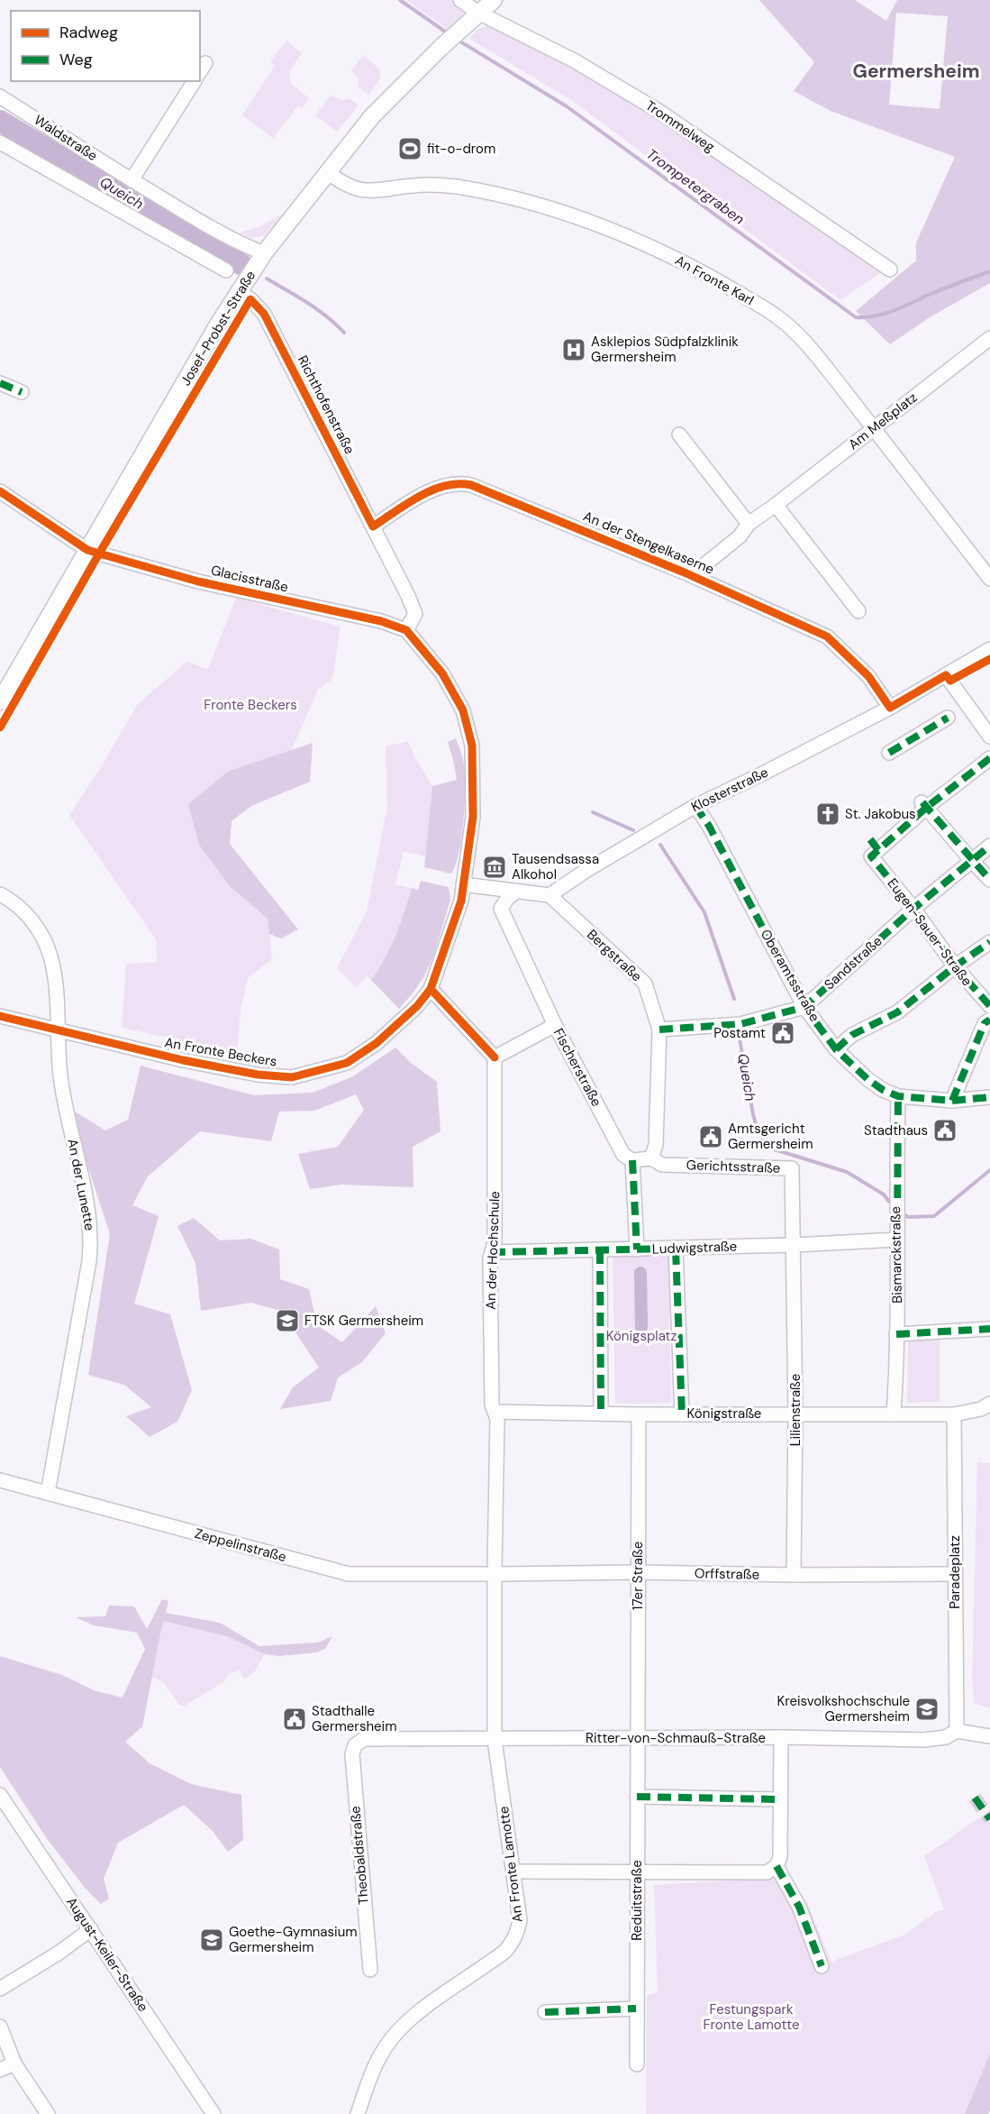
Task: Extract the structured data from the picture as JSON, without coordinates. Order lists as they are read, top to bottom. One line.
{"streets":{"main road":["Josef-Probst-Straße"],"street":["Trommelweg","Waldstraße","An Fronte Karl","Richthofenstraße","Am Meßplatz","An der Stengelkaserne","Glacisstraße","Klosterstraße","Eugen-Sauer-Straße","Bergstraße","Sandstraße","Oberamtsstraße","An Fronte Beckers","Fischerstraße","Gerichtsstraße","An der Lunette","Ludwigstraße","An der Hochschule","Bismarckstraße","Lilienstraße","Königstraße","Zeppelinstraße","Paradeplatz","Orffstraße","17er Straße","Ritter-von-Schmauß-Straße","Theobaldstraße","An Fronte Lamotte","Reduitstraße","August-Keiler-Straße"]},"crossings":[["Trommelweg","Josef-Probst-Straße"],["Waldstraße","Josef-Probst-Straße"],["An Fronte Karl","Josef-Probst-Straße"],["An Fronte Karl","Am Meßplatz"],["Josef-Probst-Straße","Richthofenstraße"],["Josef-Probst-Straße","Glacisstraße"],["Richthofenstraße","An der Stengelkaserne"],["Richthofenstraße","Glacisstraße"],["Am Meßplatz","An der Stengelkaserne"],["An der Stengelkaserne","Klosterstraße"],["Klosterstraße","Bergstraße"],["Klosterstraße","Oberamtsstraße"],["Eugen-Sauer-Straße","Sandstraße"],["Bergstraße","Sandstraße"],["Bergstraße","Gerichtsstraße"],["Sandstraße","Oberamtsstraße"],["Oberamtsstraße","Bismarckstraße"],["An Fronte Beckers","An der Lunette"],["Fischerstraße","Gerichtsstraße"],["Gerichtsstraße","Ludwigstraße"],["Gerichtsstraße","Lilienstraße"],["An der Lunette","Zeppelinstraße"],["Ludwigstraße","An der Hochschule"],["Ludwigstraße","Bismarckstraße"],["Ludwigstraße","Lilienstraße"],["An der Hochschule","Königstraße"],["An der Hochschule","Zeppelinstraße"],["An der Hochschule","Orffstraße"],["An der Hochschule","An Fronte Lamotte"],["Bismarckstraße","Königstraße"],["Lilienstraße","Königstraße"],["Lilienstraße","Orffstraße"],["Königstraße","Paradeplatz"],["Königstraße","17er Straße"],["Zeppelinstraße","Orffstraße"],["Zeppelinstraße","An Fronte Lamotte"],["Paradeplatz","Orffstraße"],["Paradeplatz","Ritter-von-Schmauß-Straße"],["Orffstraße","17er Straße"],["Orffstraße","An Fronte Lamotte"],["17er Straße","Ritter-von-Schmauß-Straße"],["17er Straße","Reduitstraße"],["Ritter-von-Schmauß-Straße","Theobaldstraße"],["Ritter-von-Schmauß-Straße","An Fronte Lamotte"],["Ritter-von-Schmauß-Straße","Reduitstraße"]],"districts":["Germersheim"],"water":["Trompetergraben","Queich"],"parks":["Fronte Beckers","Königsplatz","Festungspark Fronte Lamotte"],"places":{"sports":["fit-o-drom"],"hospital":["Asklepios Südpfalzklinik Germersheim"],"church":["St. Jakobus"],"museum":["Tausendsassa Alkohol"],"public building":["Postamt","Stadthaus","Amtsgericht Germersheim","Stadthalle Germersheim"],"school or university":["FTSK Germersheim","Kreisvolkshochschule Germersheim","Goethe-Gymnasium Germersheim"]},"legend":["Radweg","Weg"]}
